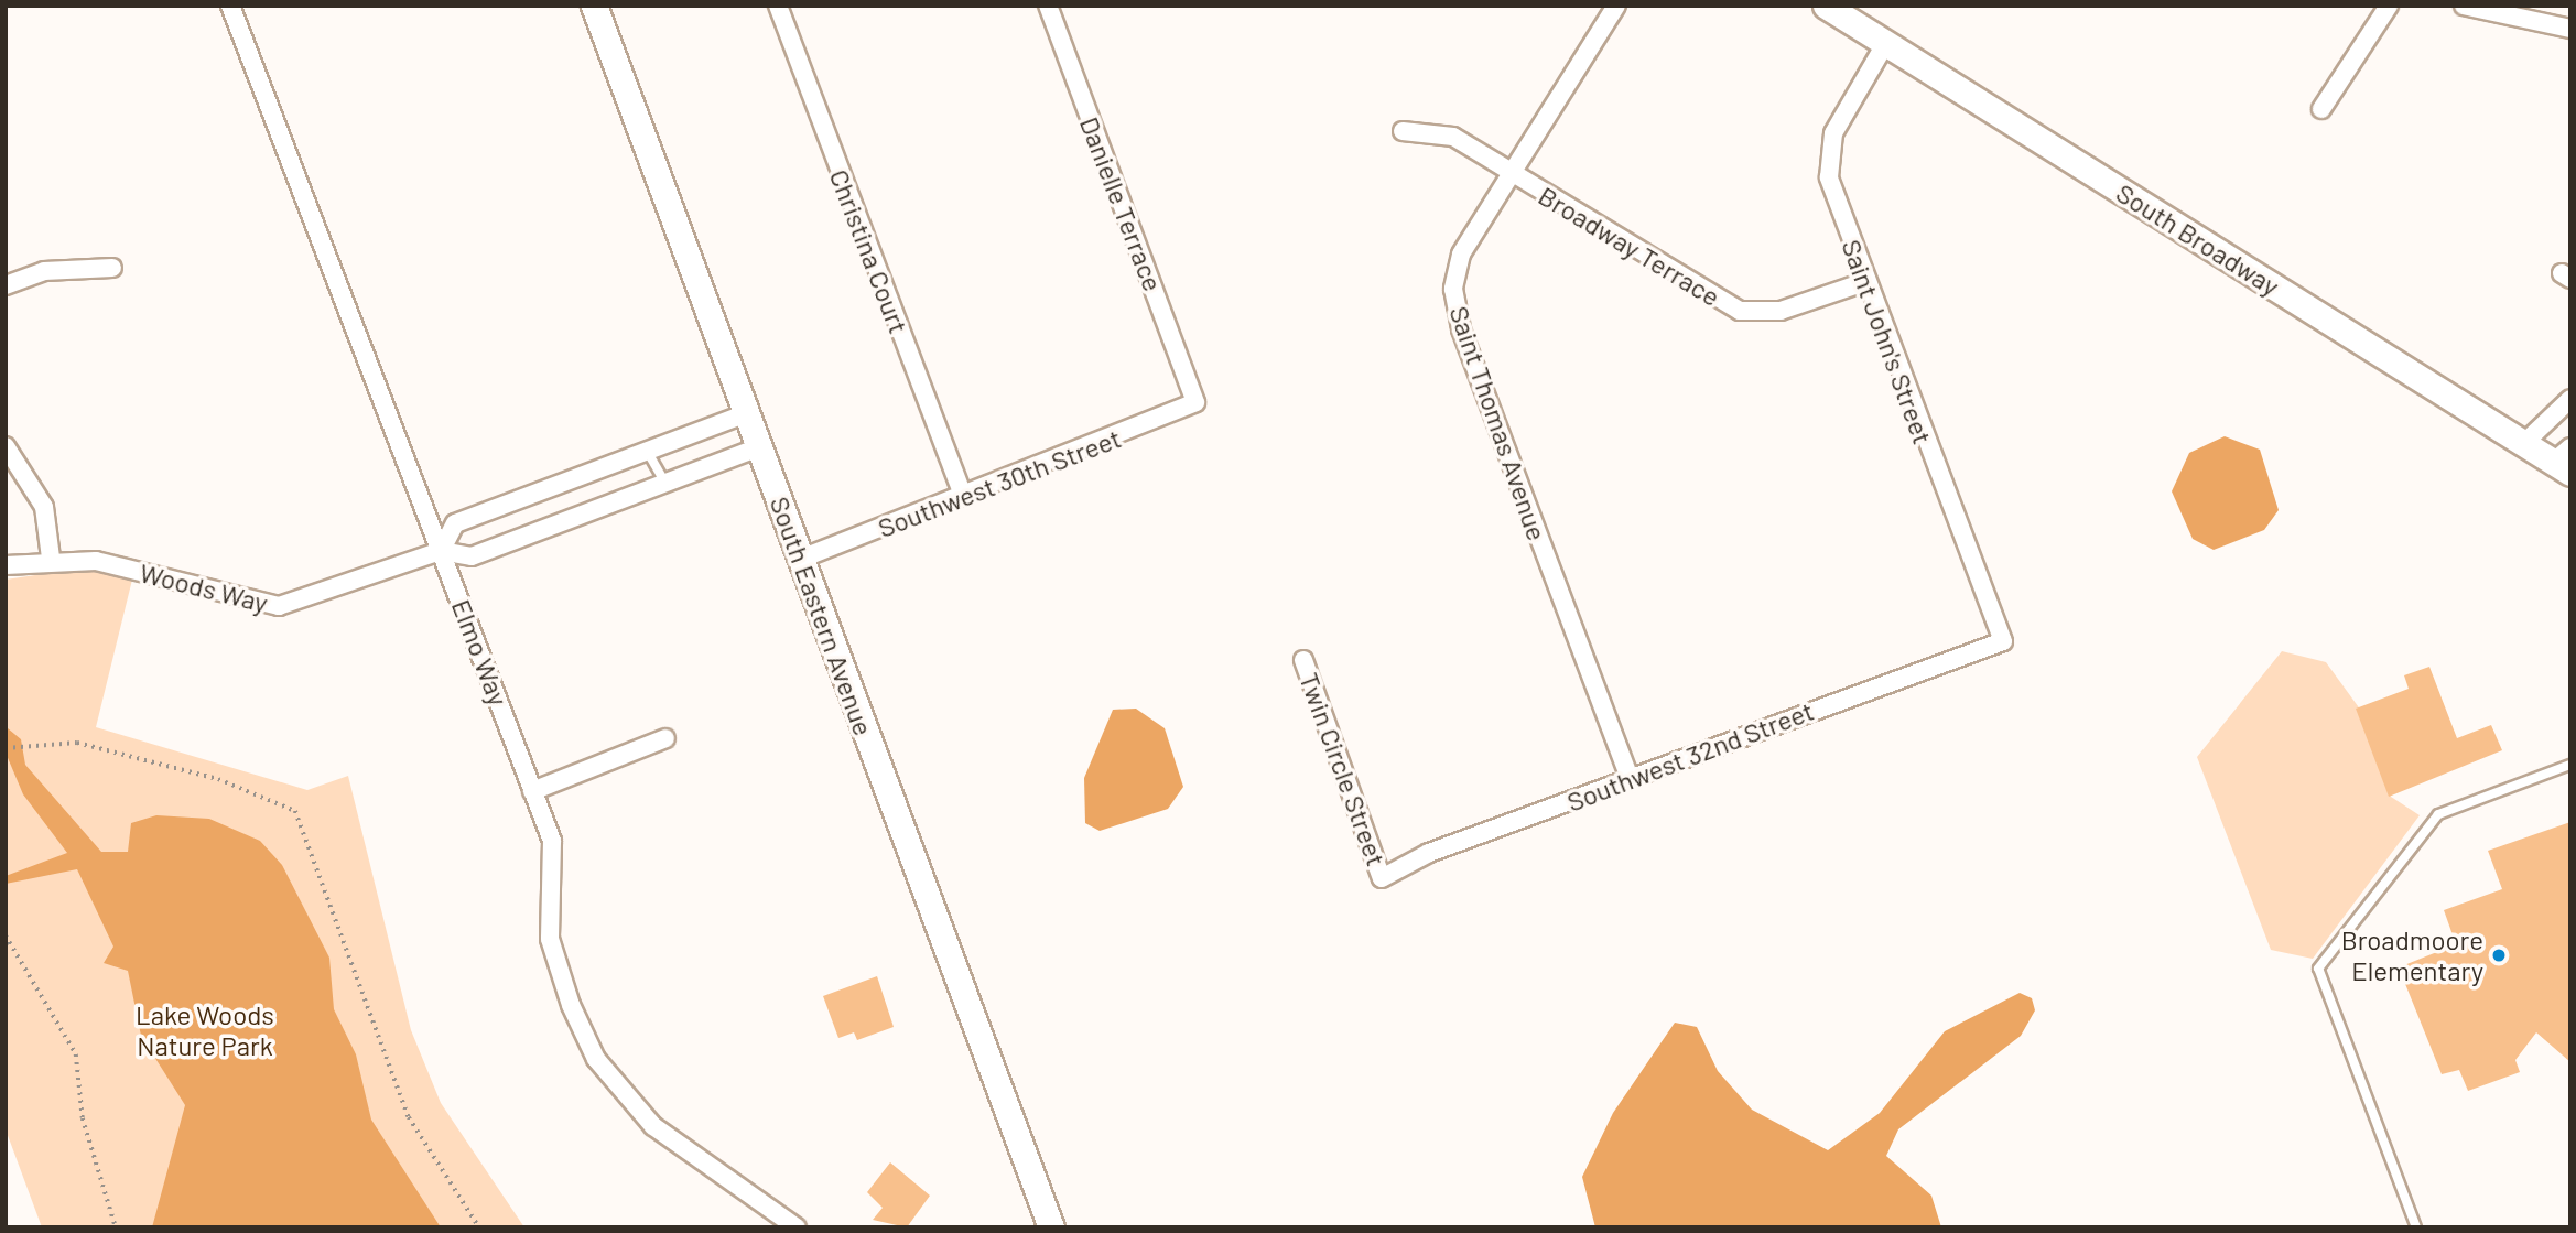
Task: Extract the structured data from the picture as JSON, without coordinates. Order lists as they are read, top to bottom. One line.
{"streets":{"street":["Danielle Terrace","South Broadway","Broadway Terrace","Christina Court","Saint John's Street","Saint Thomas Avenue","Southwest 30th Street","Woods Way","South Eastern Avenue","Elmo Way","Southwest 32nd Street","Twin Circle Street"]},"crossings":[["Danielle Terrace","Southwest 30th Street"],["South Broadway","Saint John's Street"],["Broadway Terrace","Saint John's Street"],["Broadway Terrace","Saint Thomas Avenue"],["Christina Court","Southwest 30th Street"],["Saint John's Street","Southwest 32nd Street"],["Saint Thomas Avenue","Southwest 32nd Street"],["Southwest 30th Street","South Eastern Avenue"],["Woods Way","South Eastern Avenue"],["Woods Way","Elmo Way"],["Southwest 32nd Street","Twin Circle Street"]],"parks":["Lake Woods Nature Park"],"places":["Broadmoore Elementary"]}
